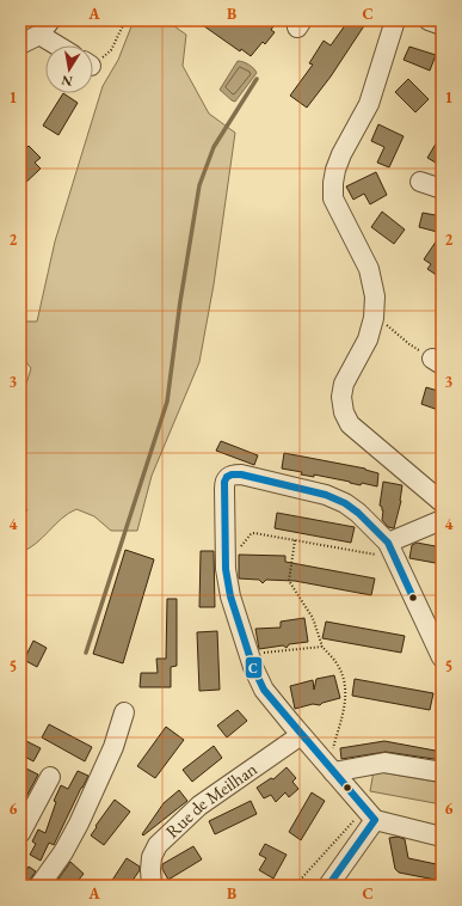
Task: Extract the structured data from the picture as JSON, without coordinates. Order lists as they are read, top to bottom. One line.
{"streets":{"street":["Rue de Meilhan"]},"lines":["transit line C"],"north":"bottom","grid":{"columns":["A","B","C"],"rows":["1","2","3","4","5","6"]}}
